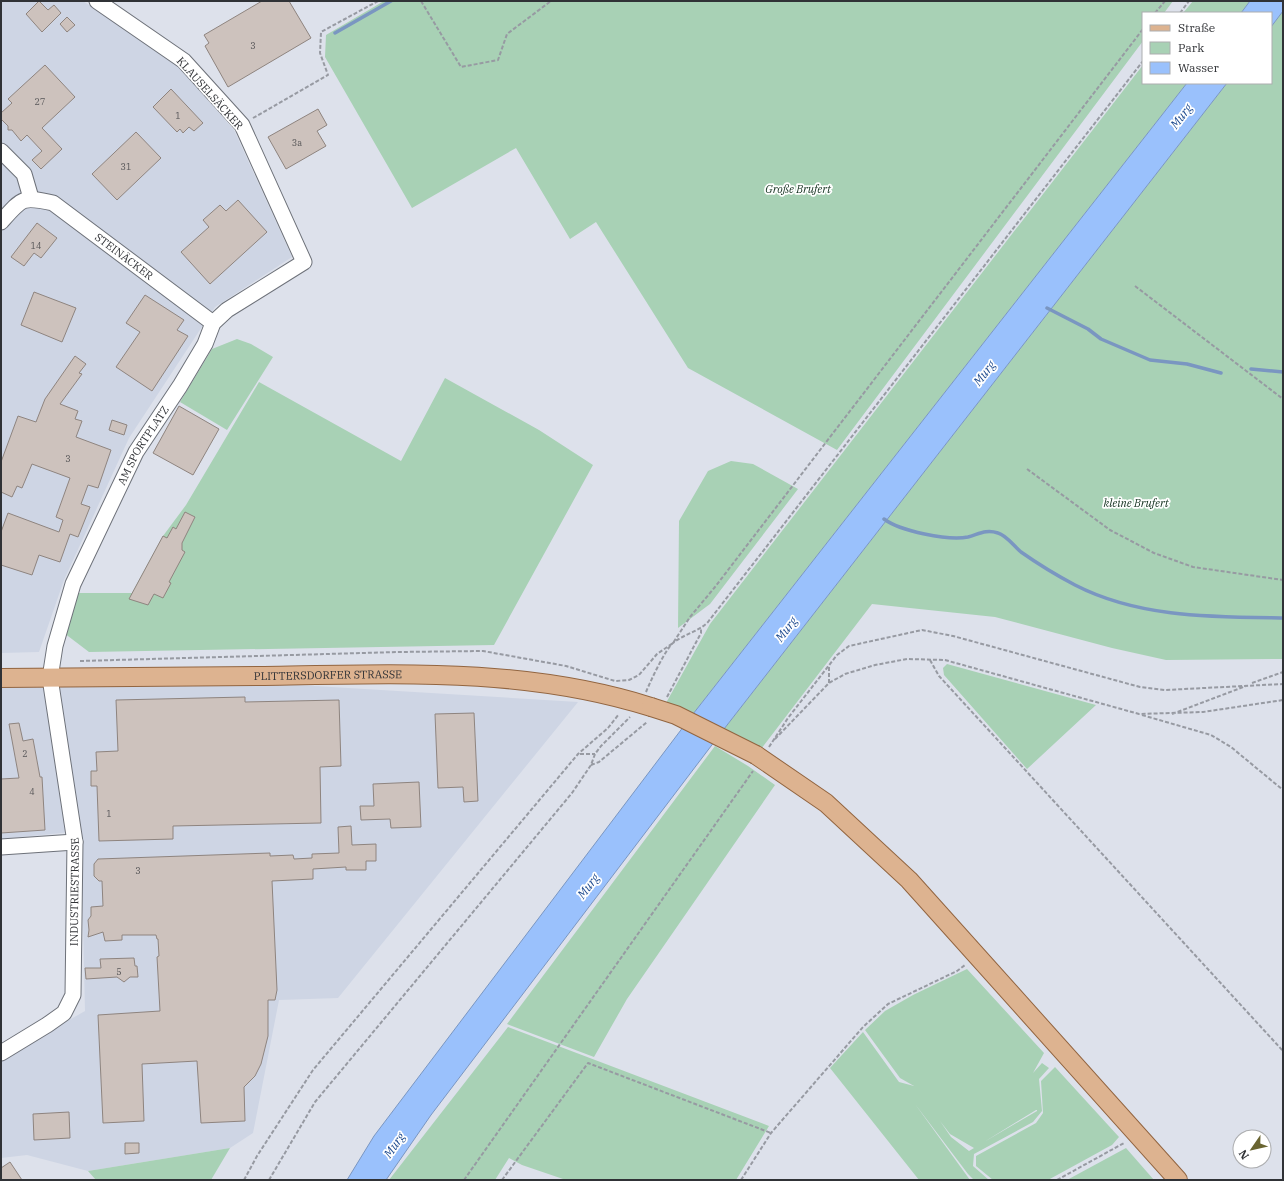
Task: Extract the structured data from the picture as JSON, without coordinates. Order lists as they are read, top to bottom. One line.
{"streets":{"main road":["PLITTERSDORFER STRASSE"],"street":["KLAUSELSÄCKER","STEINÄCKER","AM SPORTPLATZ","INDUSTRIESTRASSE"]},"crossings":[["KLAUSELSÄCKER","AM SPORTPLATZ"],["STEINÄCKER","AM SPORTPLATZ"],["AM SPORTPLATZ","PLITTERSDORFER STRASSE"],["AM SPORTPLATZ","INDUSTRIESTRASSE"],["PLITTERSDORFER STRASSE","INDUSTRIESTRASSE"]],"water":["Murg"],"parks":["Große Brufert","kleine Brufert"],"house_numbers":["3","27","1","3a","31","14","3","2","4","1","3","5"],"legend":["Straße","Park","Wasser"],"north":"bottom left"}
